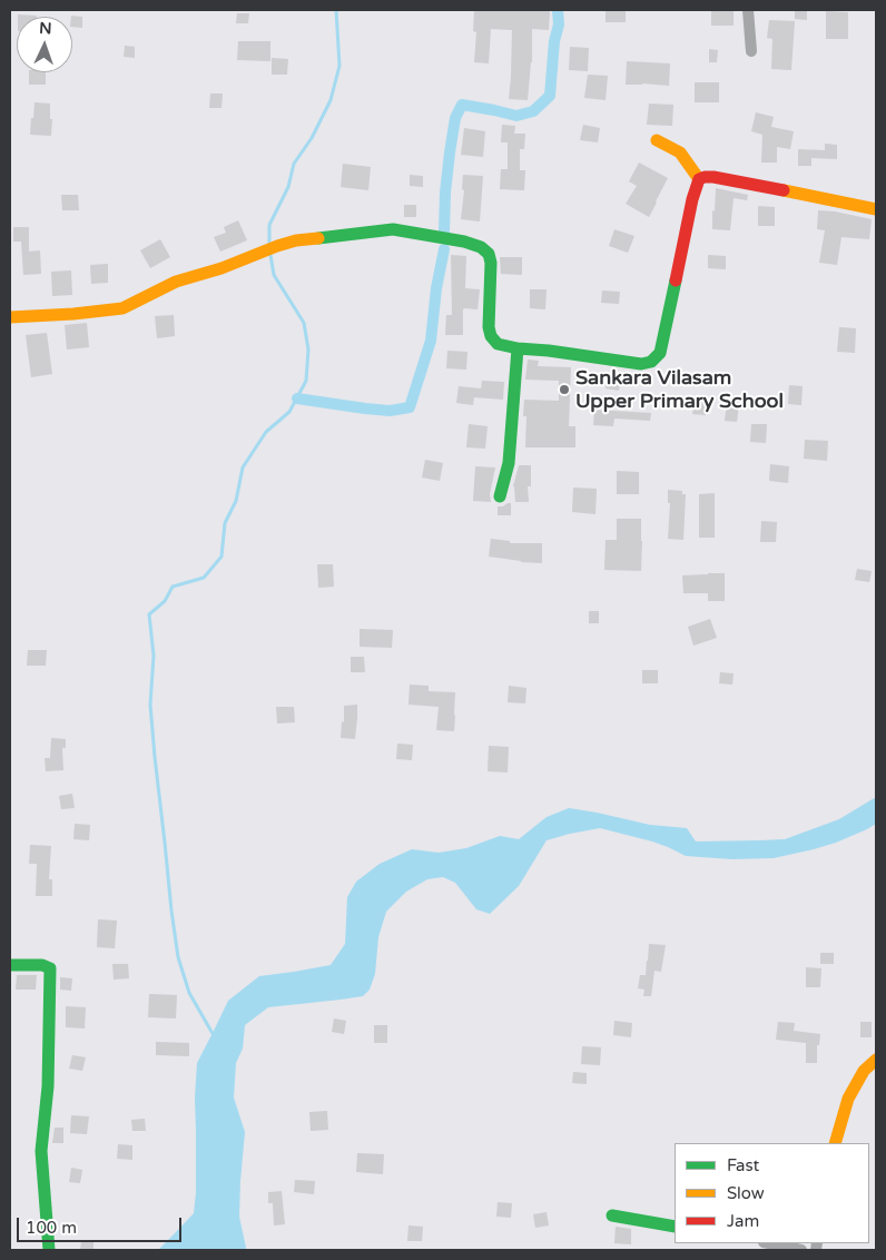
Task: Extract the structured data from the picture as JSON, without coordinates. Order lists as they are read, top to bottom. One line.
{"places":["Sankara Vilasam Upper Primary School"],"legend":["Fast","Slow","Jam"],"scale_bar":"100 m","north":"top"}
